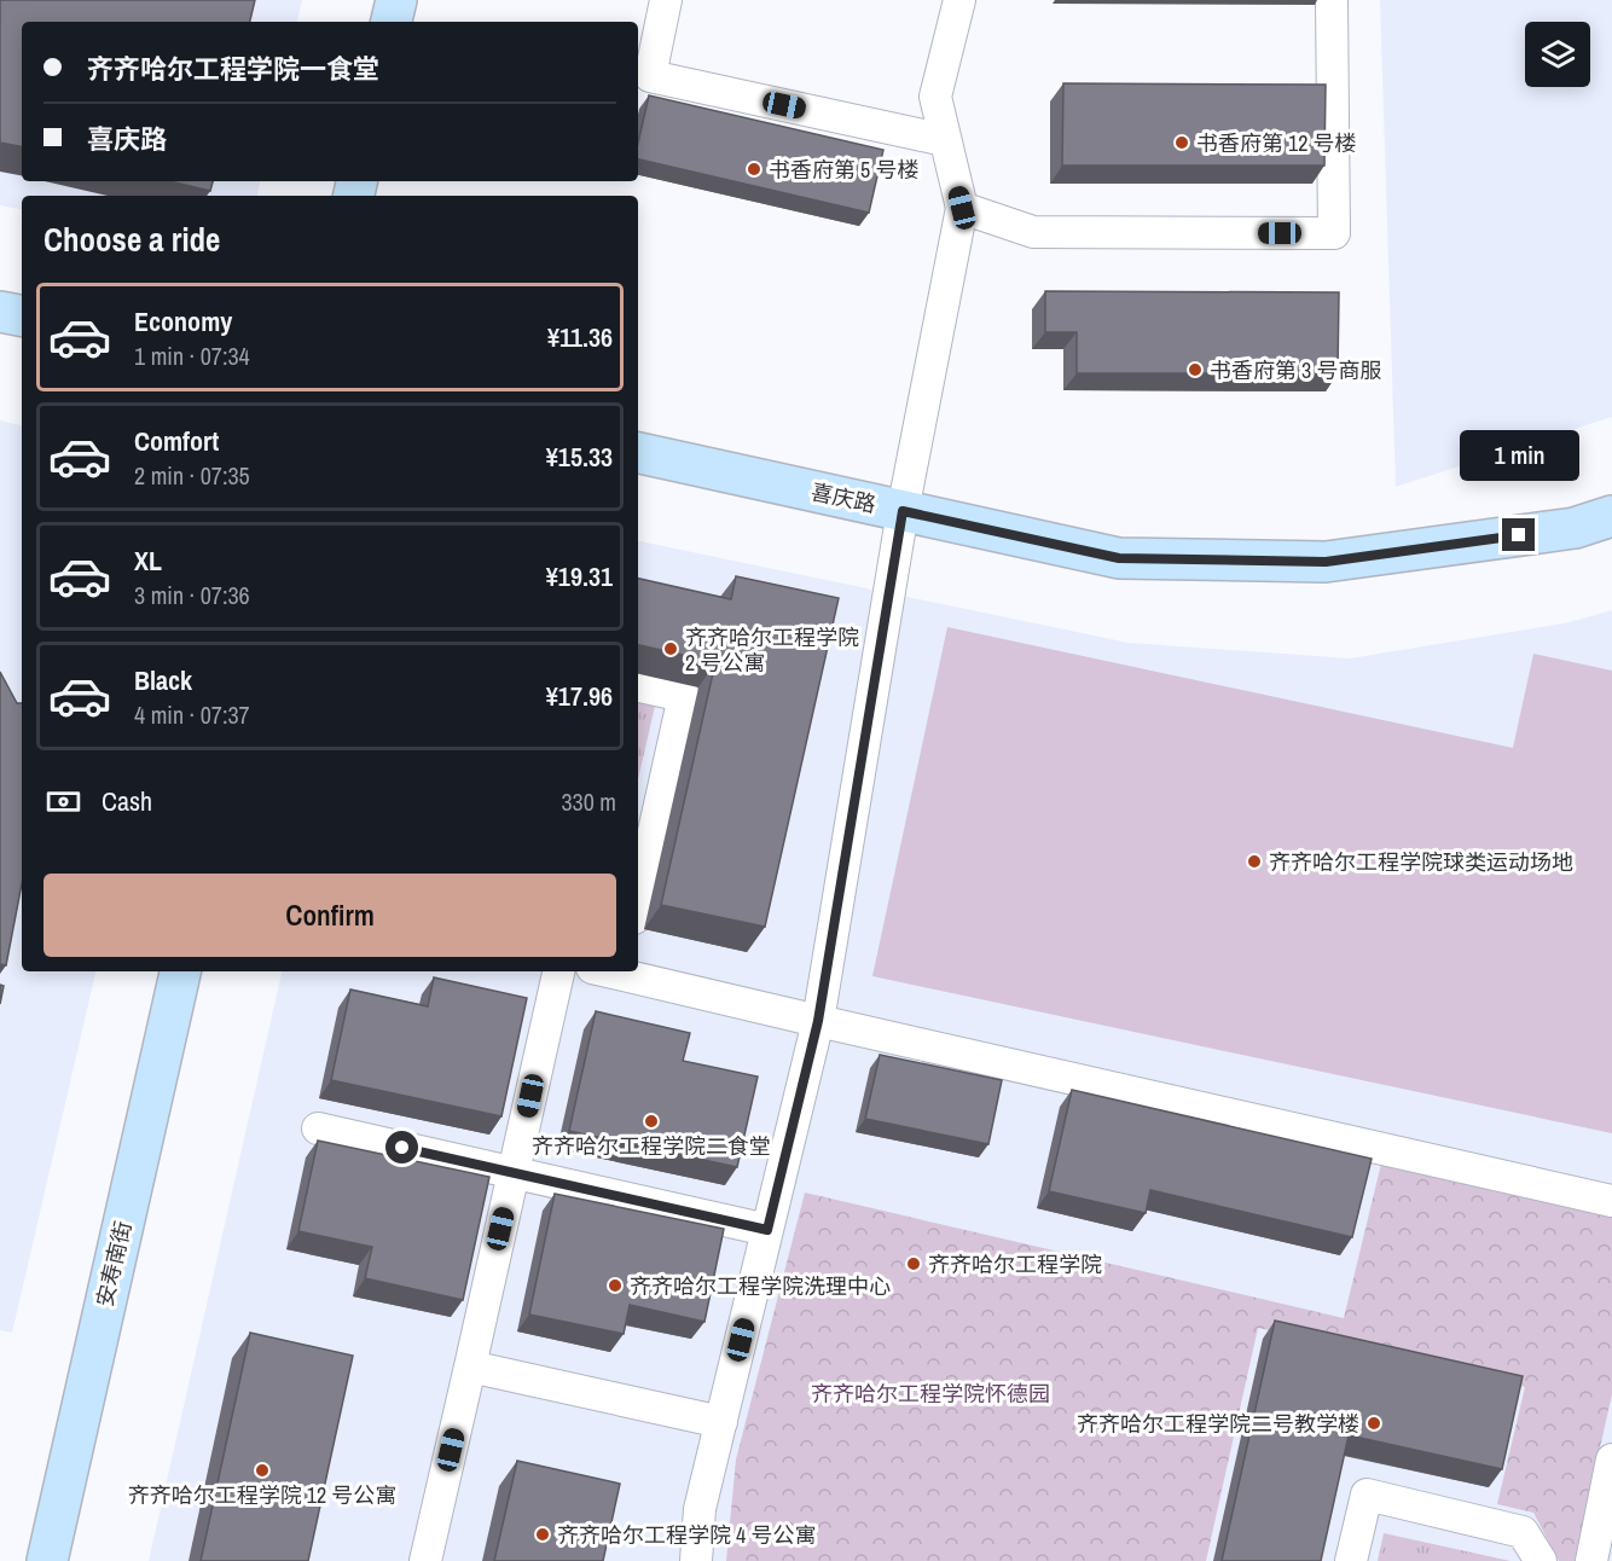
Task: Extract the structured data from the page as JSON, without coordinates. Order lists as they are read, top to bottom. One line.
{"streets":{"main road":["喜庆路","安寿南街"]},"parks":["齐齐哈尔工程学院怀德园"],"places":["书香府第 12 号楼","书香府第 5 号楼","书香府第 3 号商服","齐齐哈尔工程学院 2 号公寓","齐齐哈尔工程学院球类运动场地","齐齐哈尔工程学院二食堂","齐齐哈尔工程学院","齐齐哈尔工程学院洗理中心","齐齐哈尔工程学院二号教学楼","齐齐哈尔工程学院 12 号公寓","齐齐哈尔工程学院 4 号公寓"],"page":{"banner":["齐齐哈尔工程学院一食堂","喜庆路"],"heading":"Choose a ride","list":[{"name":"Economy","note":"1 min · 07:34","value":"¥11.36"},{"name":"Comfort","note":"2 min · 07:35","value":"¥15.33"},{"name":"XL","note":"3 min · 07:36","value":"¥19.31"},{"name":"Black","note":"4 min · 07:37","value":"¥17.96"}],"bubble":"1 min","pay":["Cash","330 m"],"buttons":"Confirm"}}
